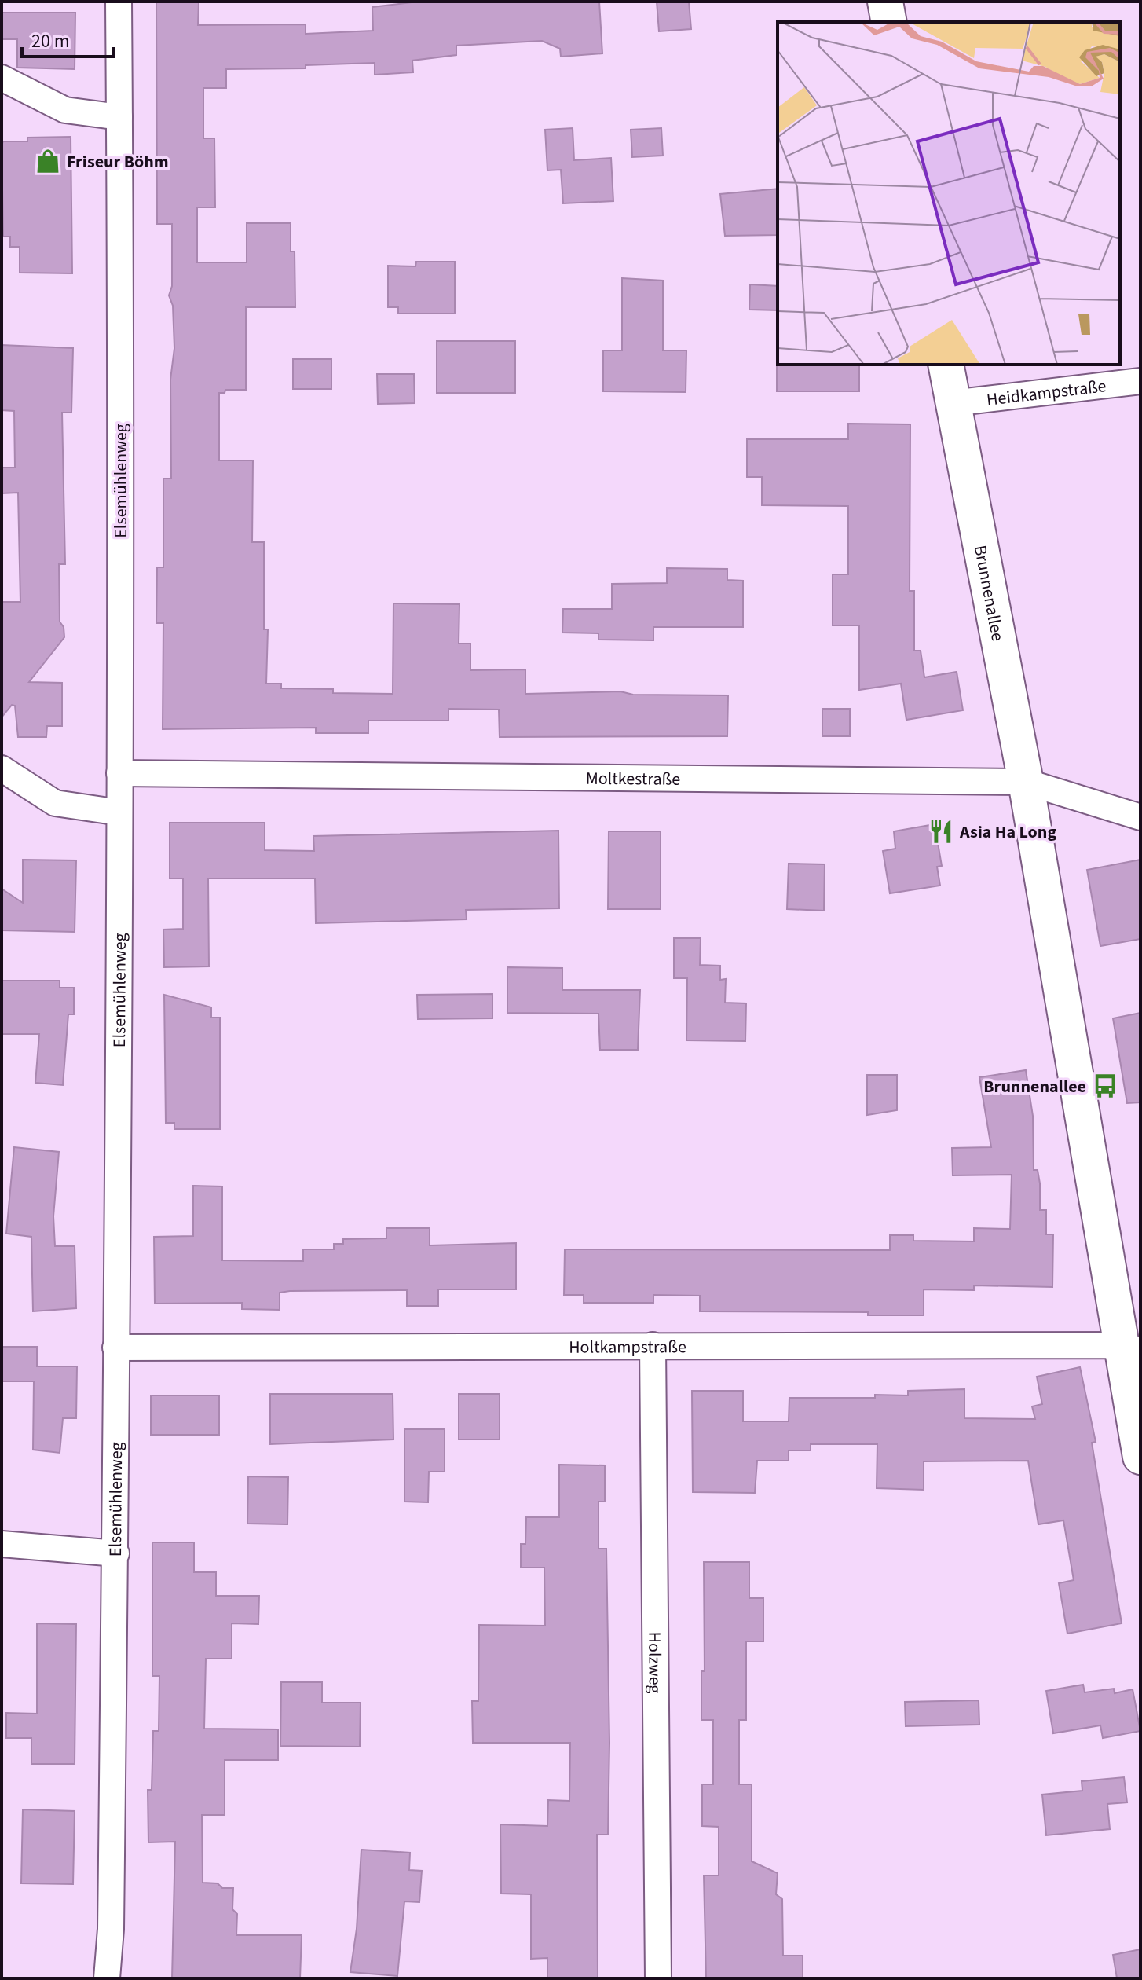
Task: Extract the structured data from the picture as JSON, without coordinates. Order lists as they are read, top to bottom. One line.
{"streets":{"street":["Heidkampstraße","Elsemühlenweg","Brunnenallee","Moltkestraße","Holtkampstraße","Holzweg"]},"crossings":[["Heidkampstraße","Brunnenallee"],["Elsemühlenweg","Moltkestraße"],["Elsemühlenweg","Holtkampstraße"],["Brunnenallee","Moltkestraße"],["Brunnenallee","Holtkampstraße"],["Holtkampstraße","Holzweg"]],"places":{"shop":["Friseur Böhm"],"restaurant":["Asia Ha Long"],"bus stop":["Brunnenallee"]},"scale_bar":"20 m"}
